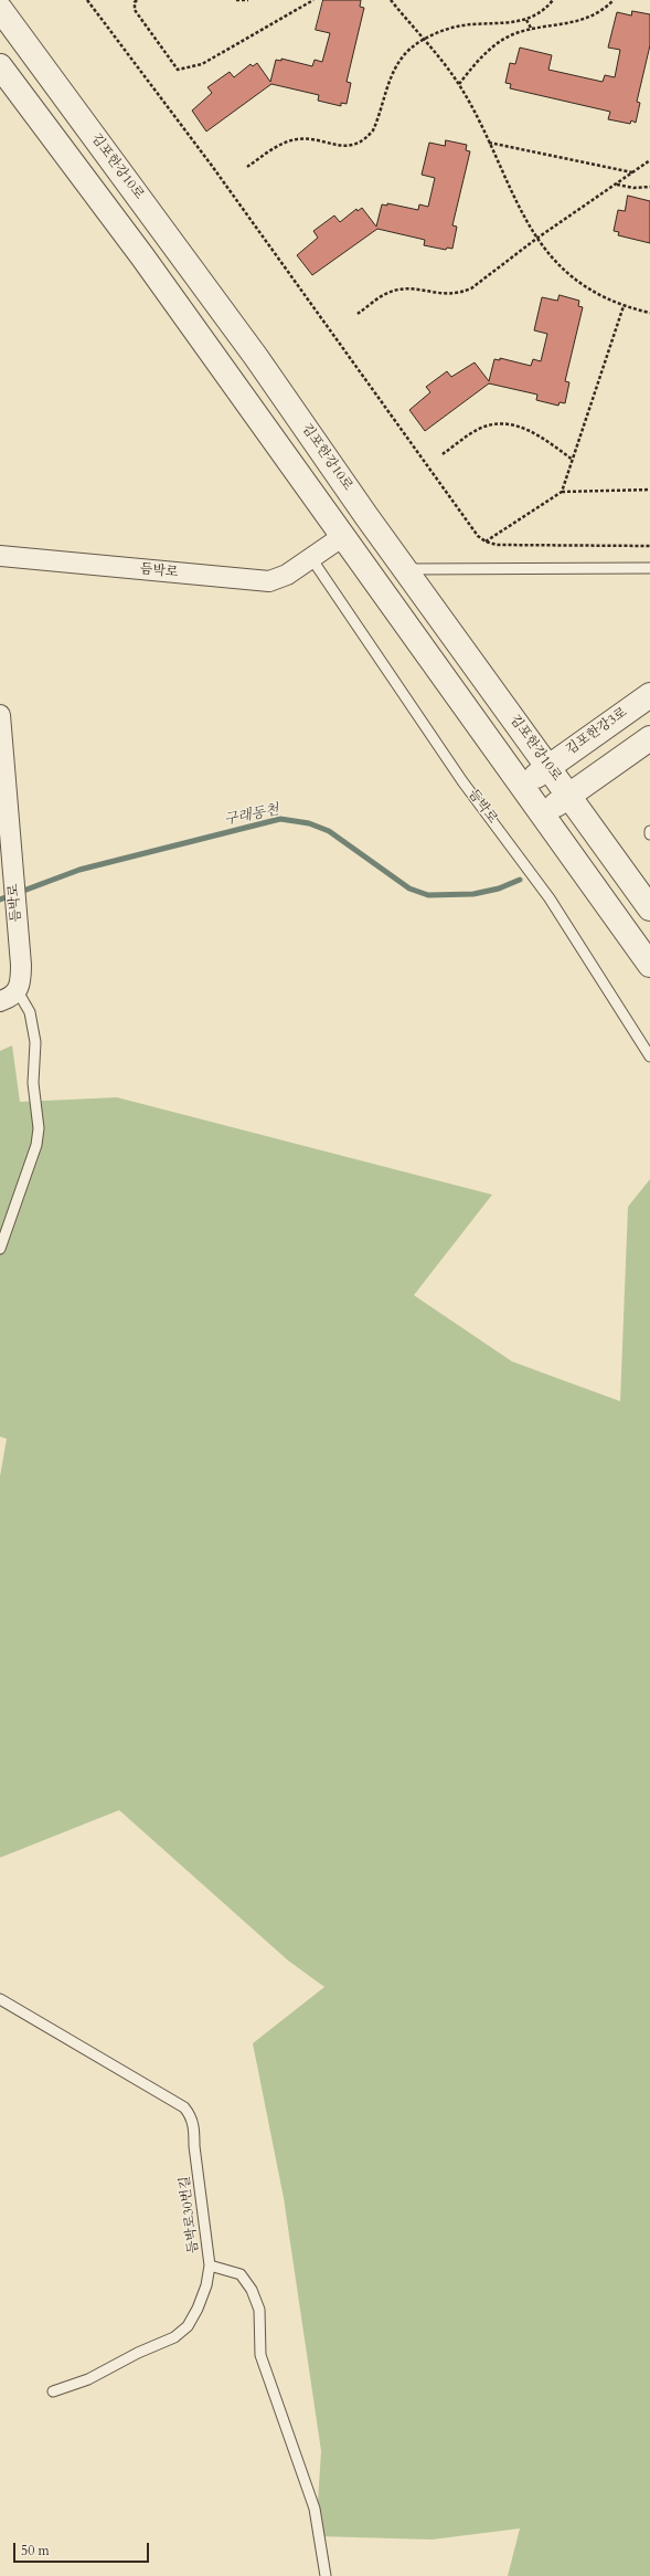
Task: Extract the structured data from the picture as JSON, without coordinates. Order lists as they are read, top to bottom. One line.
{"streets":{"street":["김포한강10로","듬박로","김포한강3로"],"lane":["듬박로30번길"]},"crossings":[["김포한강10로","김포한강3로"]],"water":["구래동천"],"scale_bar":"50 m"}
